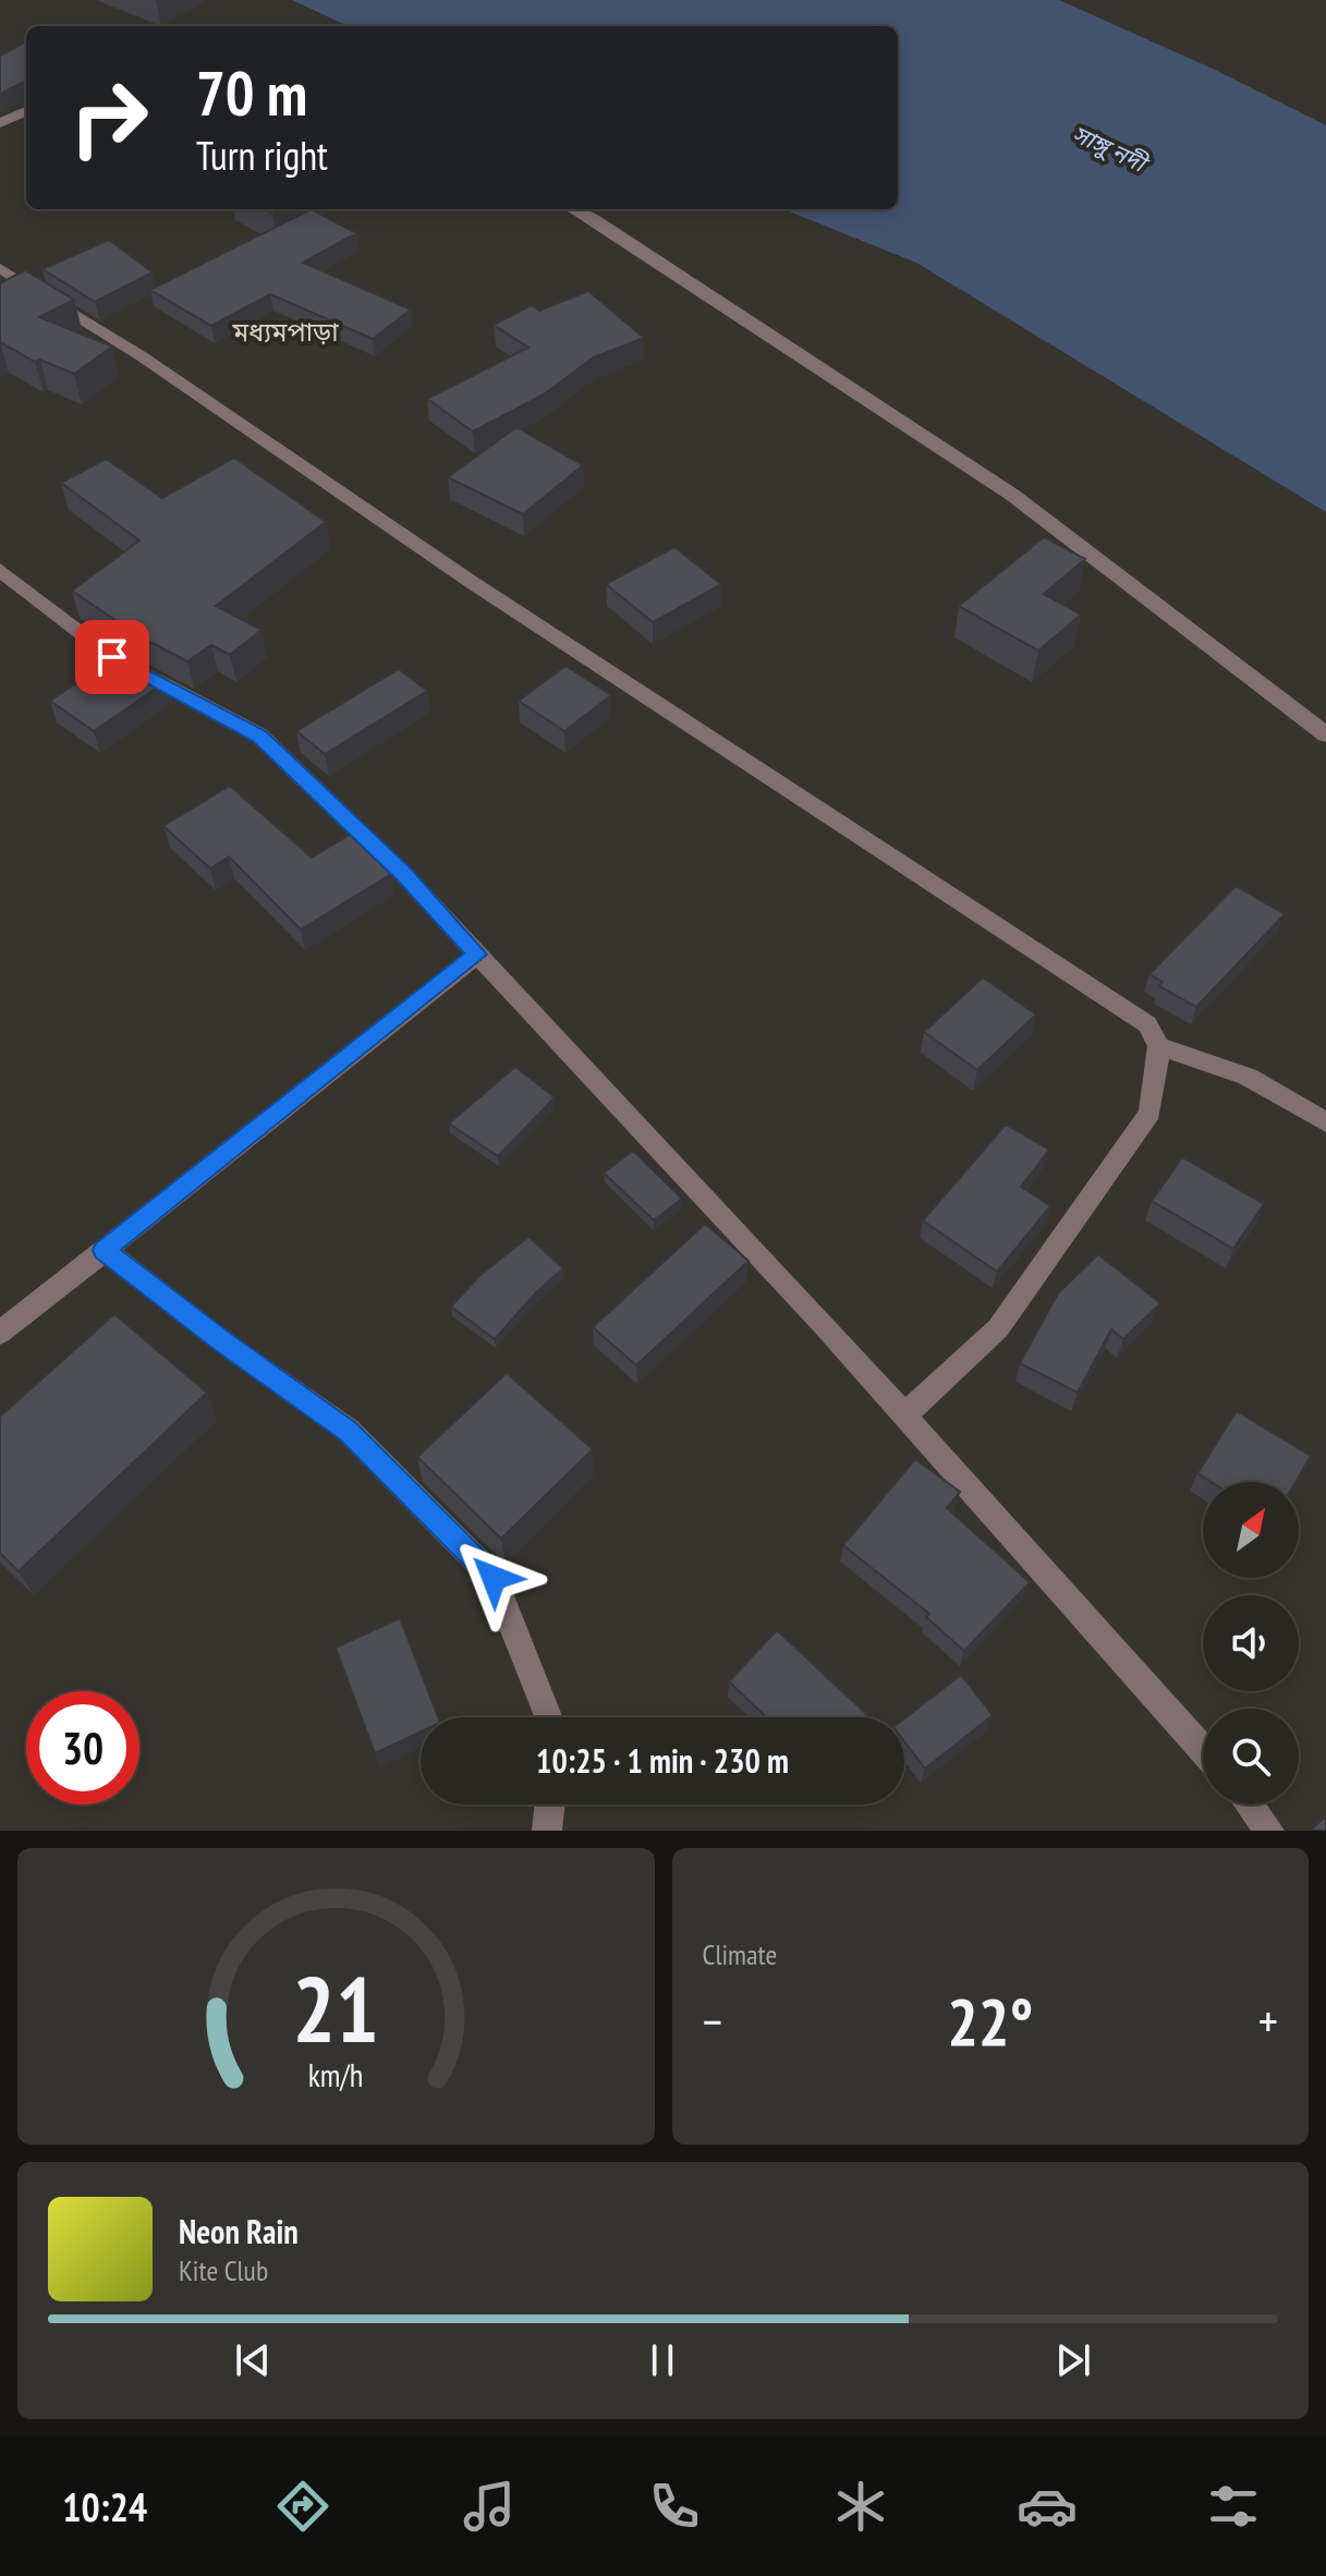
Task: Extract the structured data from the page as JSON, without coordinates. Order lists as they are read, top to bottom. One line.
{"districts":["মধ্যমপাড়া"],"water":["সাঙ্গু নদী"],"north":"top right","page":{"turn":["70 m","Turn right"],"limit":"30","trip":"10:25 · 1 min · 230 m","tile":"Climate","heat":["−","22°","+"],"song":["Neon Rain","Kite Club"],"tabs":"10:24","gauge":["21","km/h"]}}
